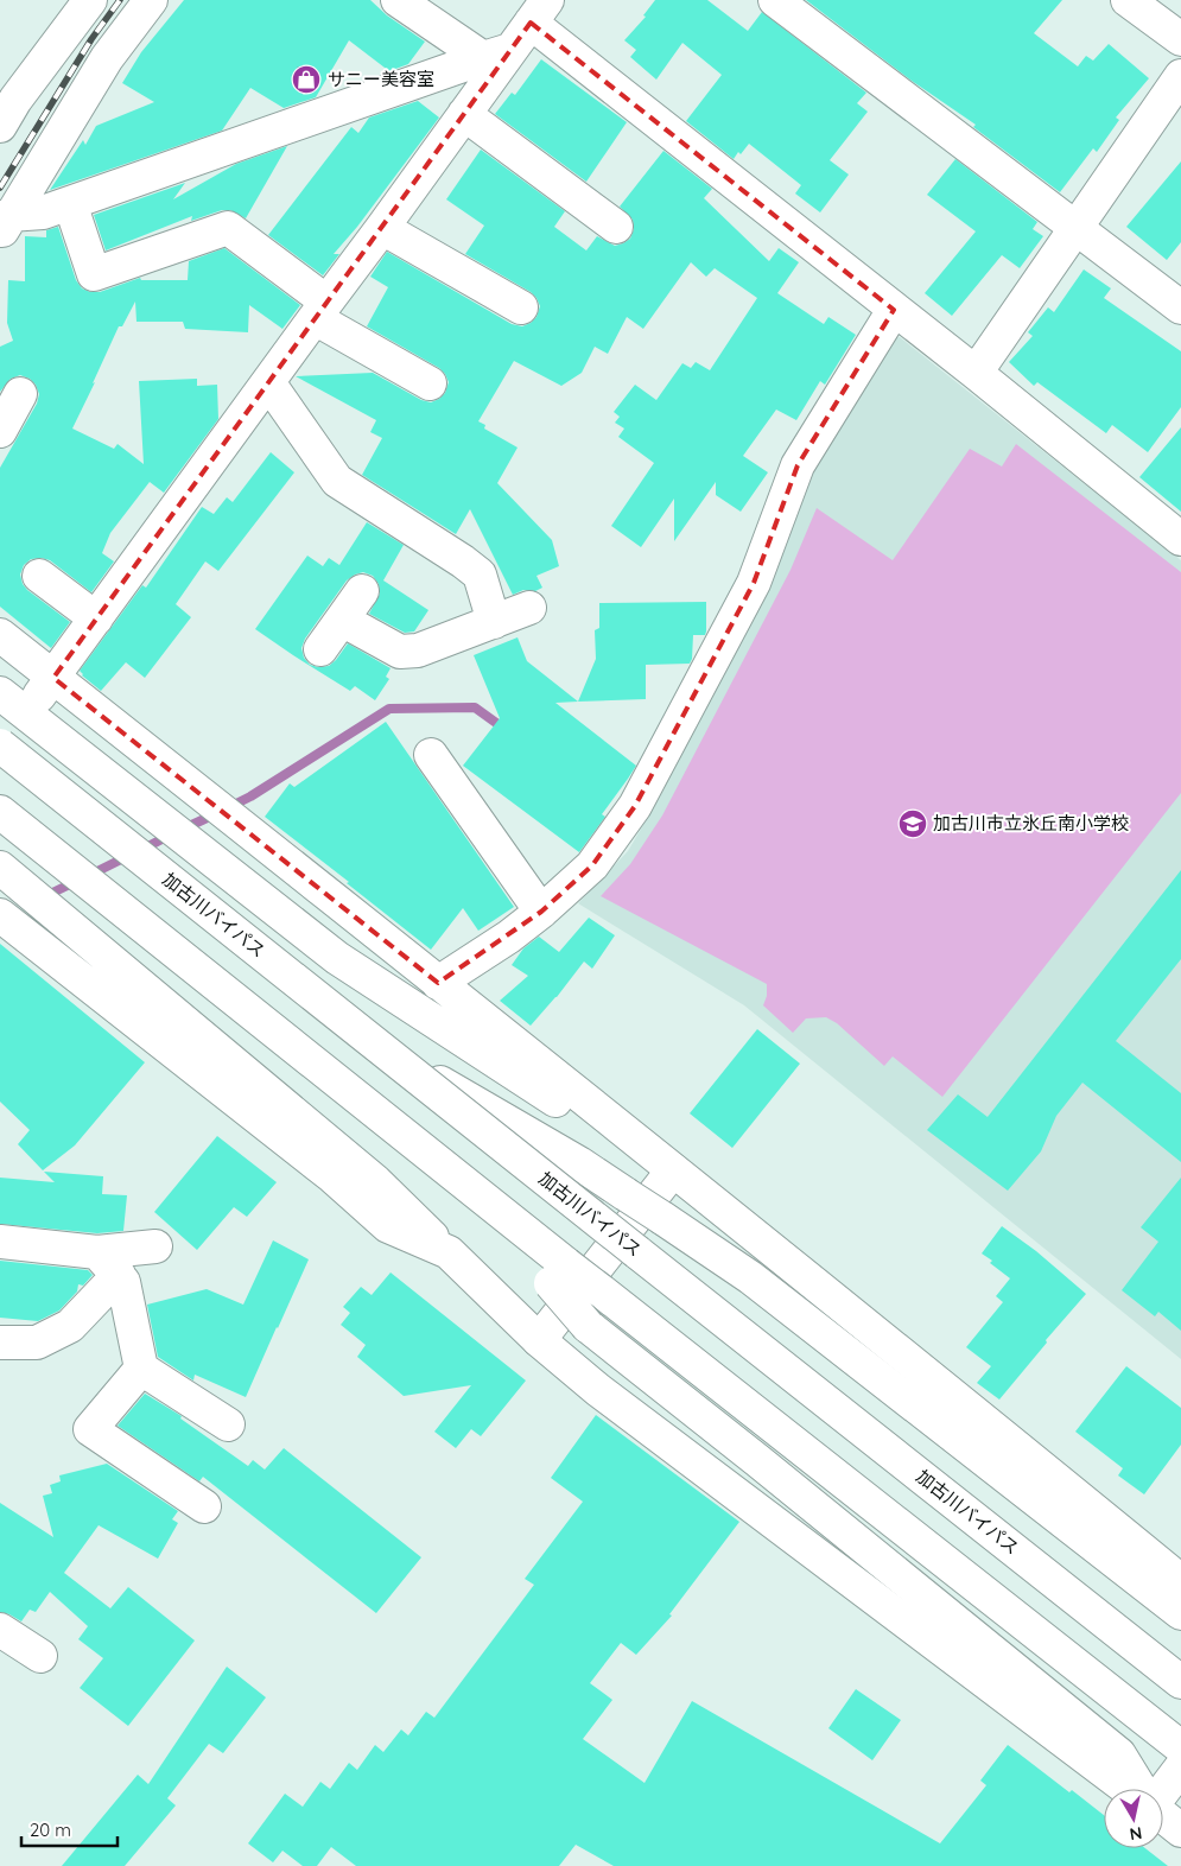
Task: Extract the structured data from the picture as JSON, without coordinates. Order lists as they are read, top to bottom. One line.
{"streets":{"main road":["加古川バイパス"]},"places":{"shop":["サニー美容室"],"school or university":["加古川市立氷丘南小学校"]},"scale_bar":"20 m","north":"bottom"}
